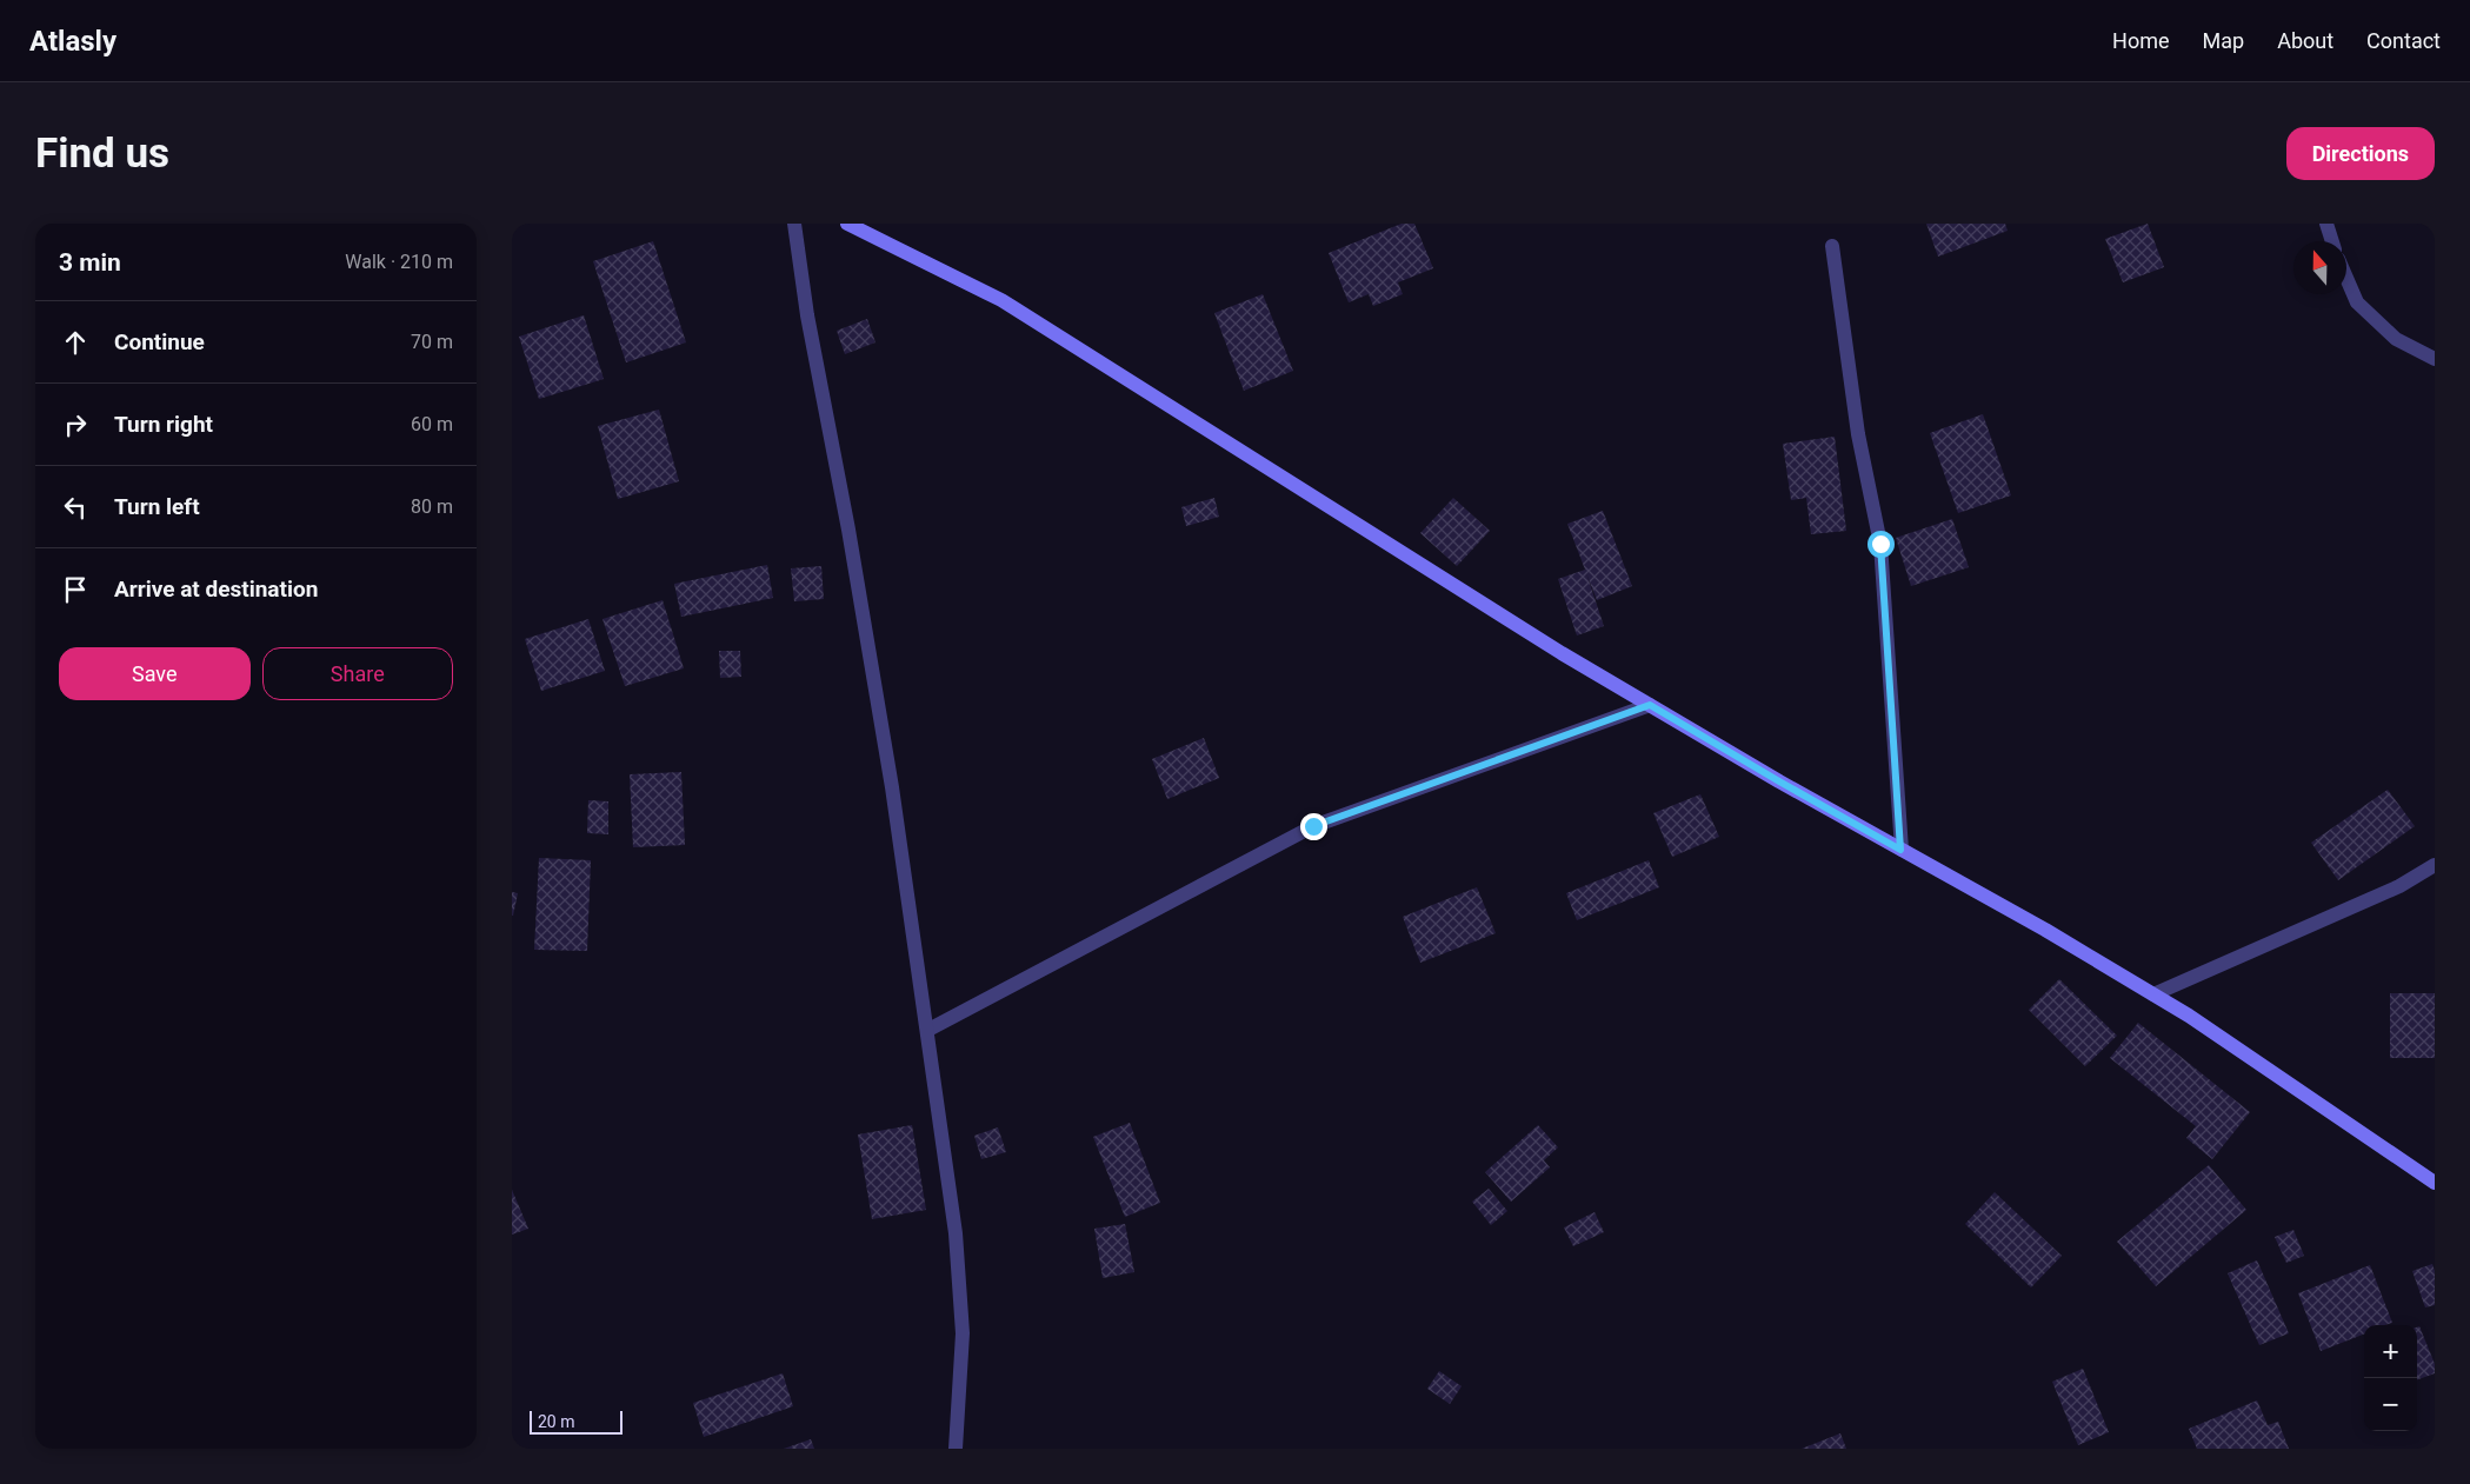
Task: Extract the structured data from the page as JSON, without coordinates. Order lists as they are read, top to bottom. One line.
{"scale_bar":"20 m","north":"top","page":{"header":"Atlasly","nav":["Home","Map","About","Contact"],"buttons":["Directions",["Save","Share"]],"title":"Find us","heading":["3 min","Walk · 210 m"],"list":[["Continue","70 m"],["Turn right","60 m"],["Turn left","80 m"],"Arrive at destination"],"map_buttons":["+","−"],"scale":"20 m"}}
